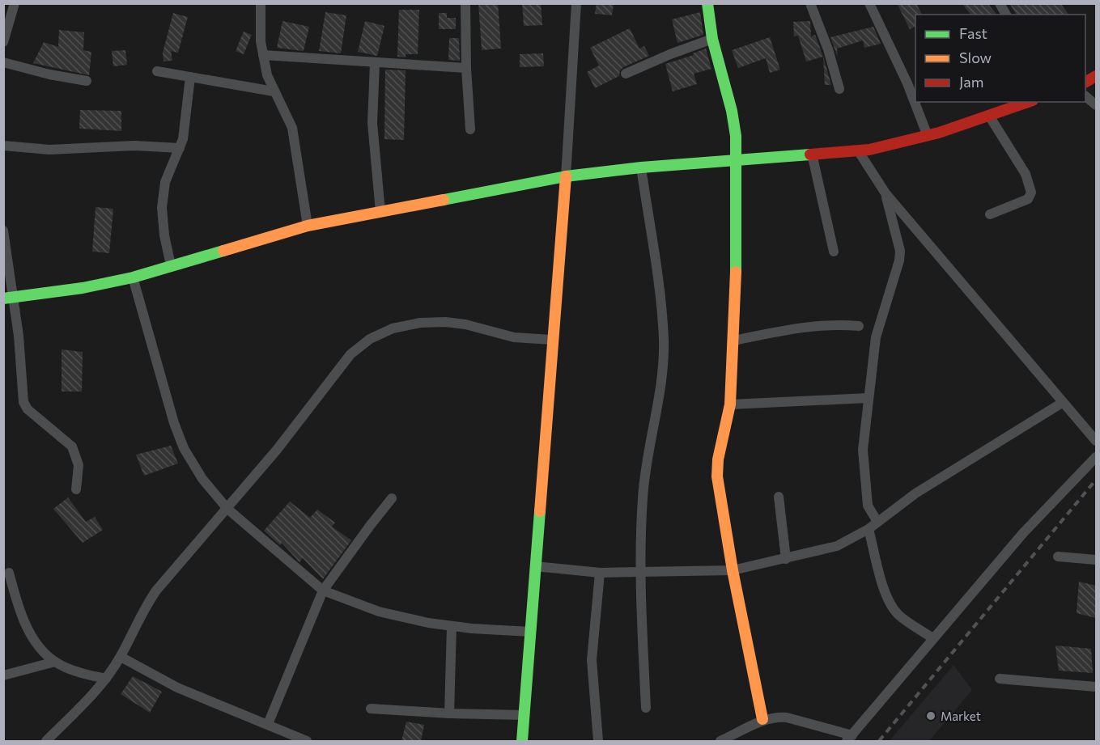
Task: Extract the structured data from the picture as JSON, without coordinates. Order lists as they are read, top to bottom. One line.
{"places":["Market"],"legend":["Fast","Slow","Jam"]}
